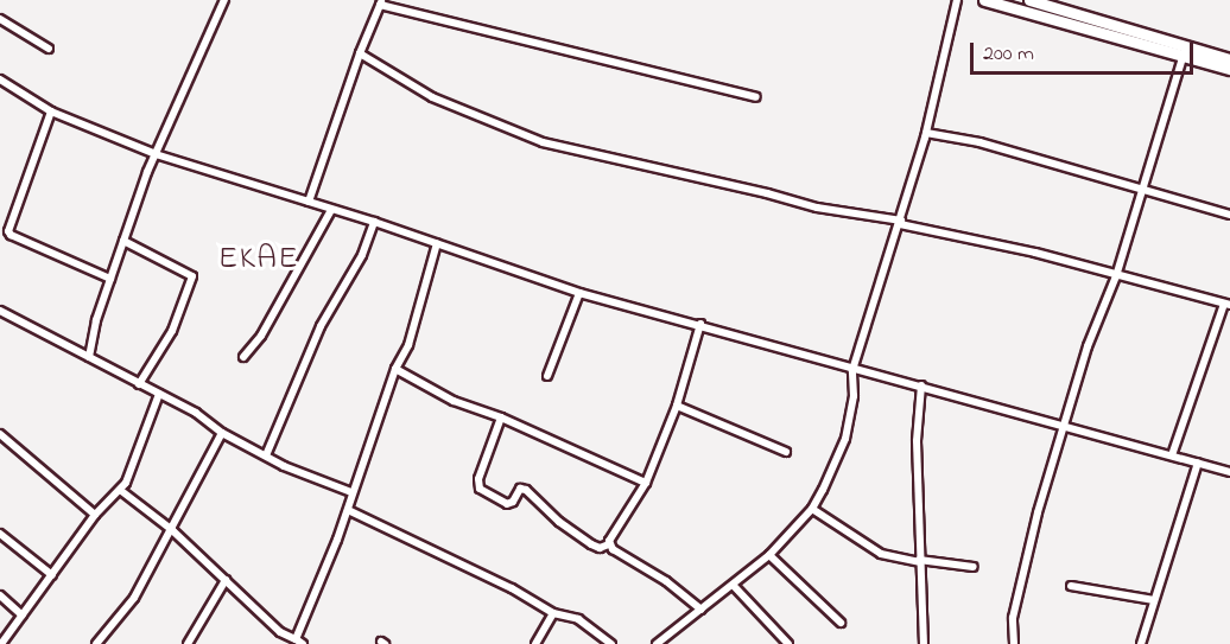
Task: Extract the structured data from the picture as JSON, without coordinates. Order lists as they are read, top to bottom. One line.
{"districts":["EKAE"],"scale_bar":"200 m"}
